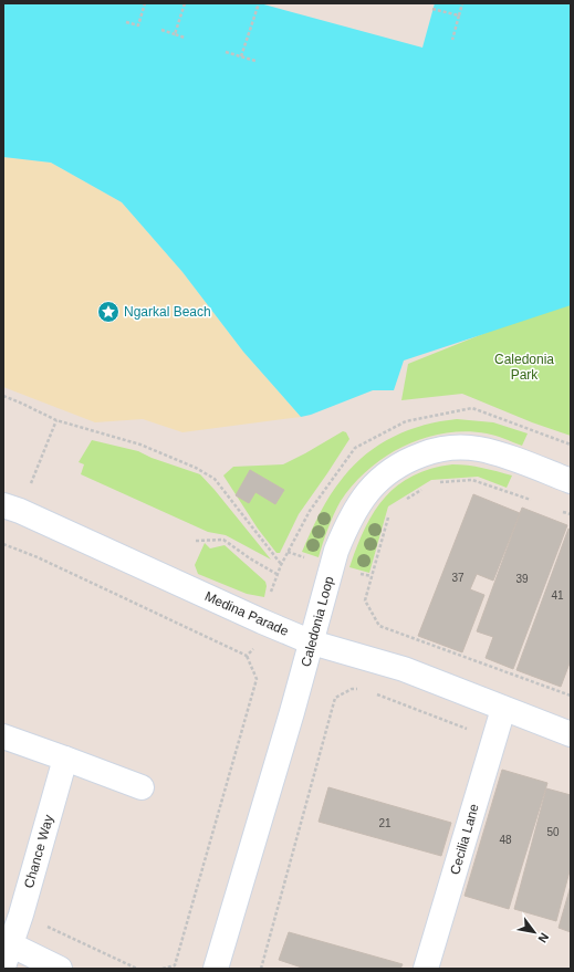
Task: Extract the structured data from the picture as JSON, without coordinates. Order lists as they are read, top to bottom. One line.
{"streets":{"street":["Medina Parade","Caledonia Loop","Cecilia Lane","Chance Way"]},"crossings":[["Medina Parade","Caledonia Loop"],["Medina Parade","Cecilia Lane"]],"parks":["Caledonia Park"],"places":{"place":["Ngarkal Beach"]},"house_numbers":["37","39","41","21","50","48"],"north":"bottom right"}
